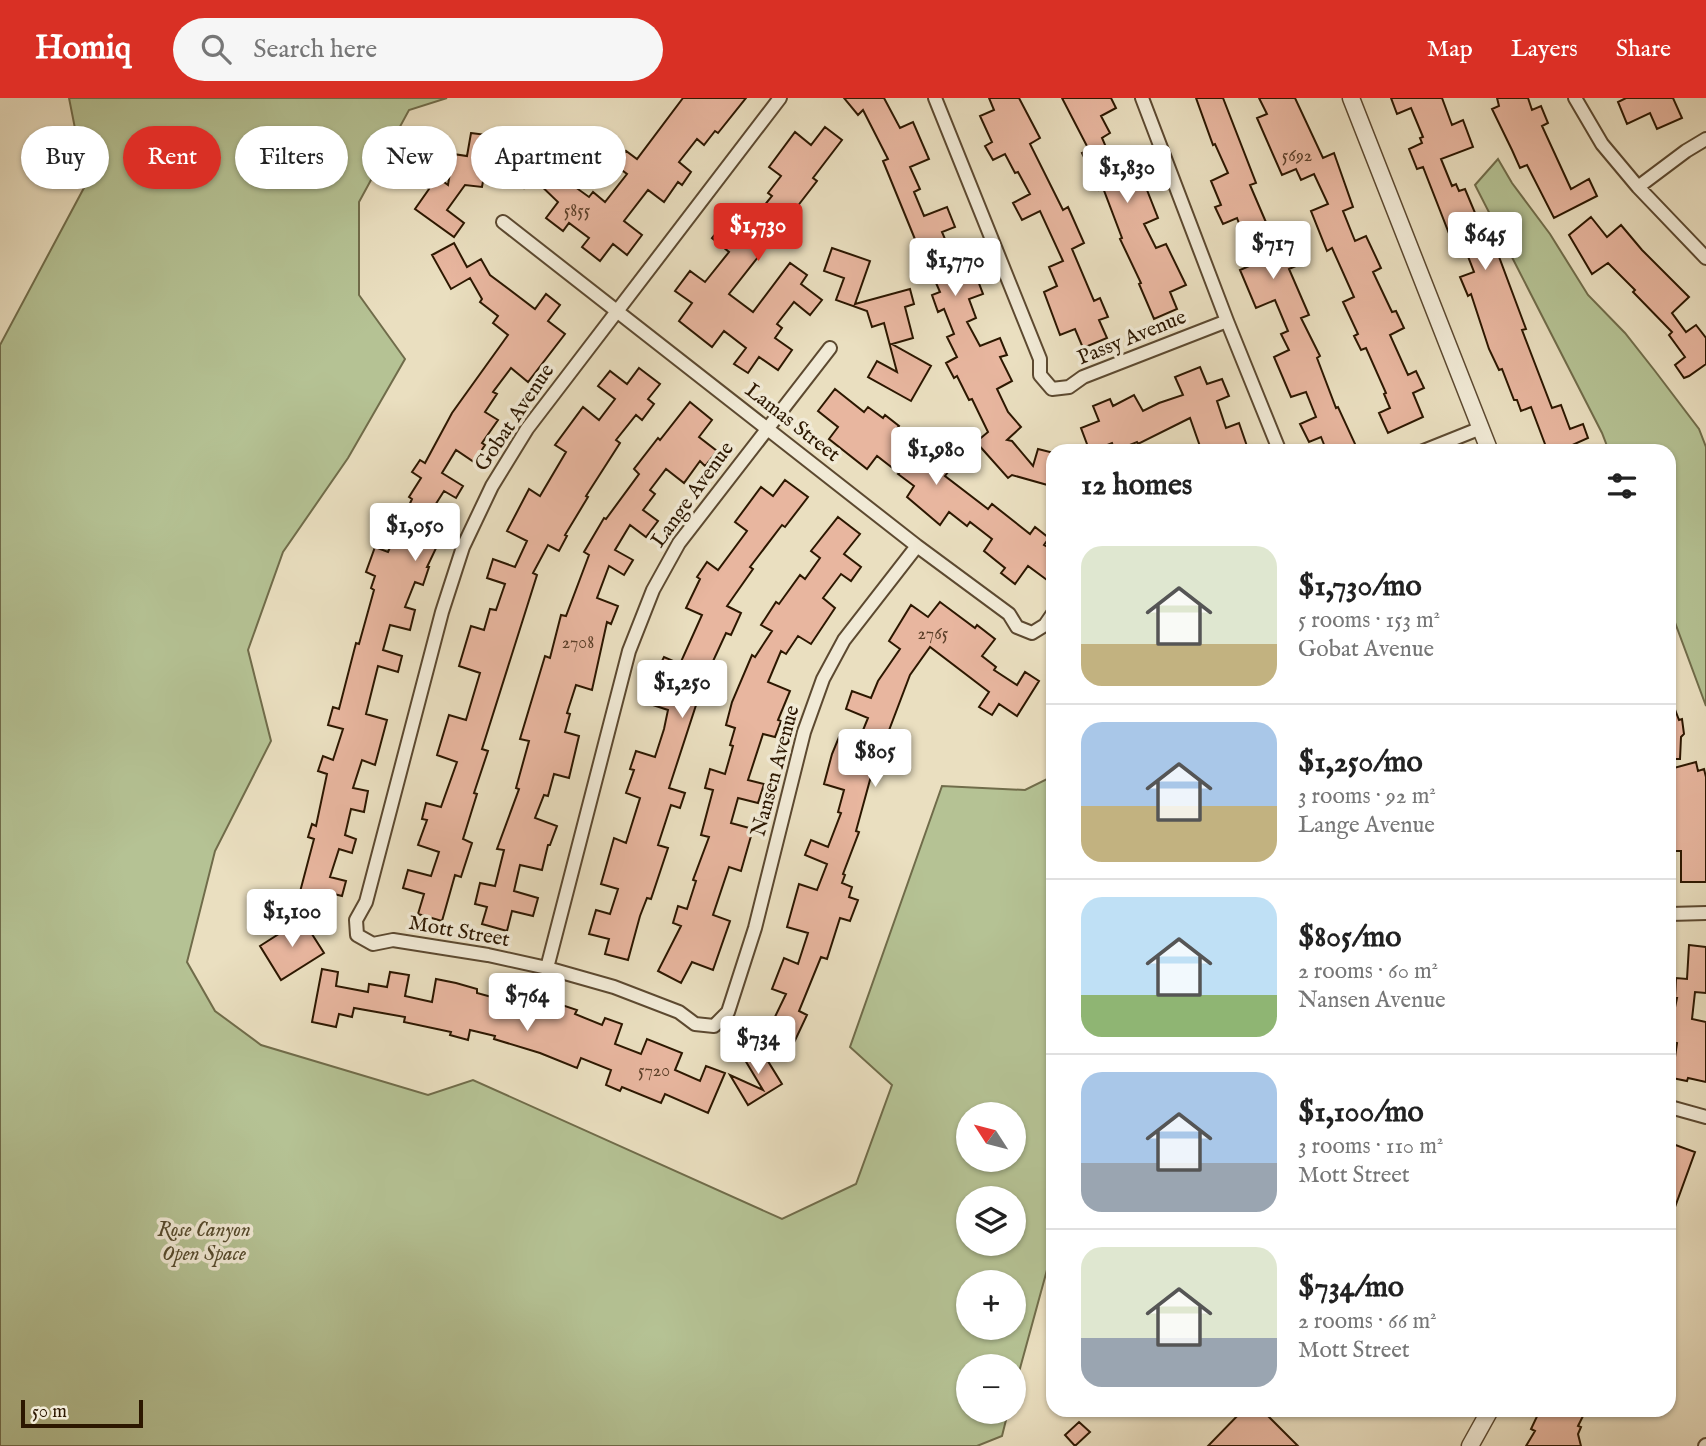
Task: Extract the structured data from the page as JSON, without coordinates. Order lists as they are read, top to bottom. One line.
{"streets":{"street":["Passy Avenue","Gobat Avenue","Lamas Street","Lange Avenue","Nansen Avenue","Mott Street"]},"crossings":[["Gobat Avenue","Lamas Street"],["Gobat Avenue","Mott Street"],["Lamas Street","Lange Avenue"],["Lamas Street","Nansen Avenue"],["Lange Avenue","Mott Street"],["Nansen Avenue","Mott Street"]],"parks":["Rose Canyon Open Space"],"house_numbers":["5692","5855","2765","2708","5720"],"scale_bar":"50 m","north":"top left","page":{"header":"Homiq","search":"Search here","nav":["Map","Layers","Share"],"chip":["Buy","Rent","Filters","New","Apartment"],"price":["$1,830","$1,730","$645","$717","$1,770","$1,980","$1,050","$1,250","$805","$1,100","$764","$734"],"heading":"12 homes","list":[{"name":"$1,730/mo","note":"5 rooms · 153 m² · Gobat Avenue"},{"name":"$1,250/mo","note":"3 rooms · 92 m² · Lange Avenue"},{"name":"$805/mo","note":"2 rooms · 60 m² · Nansen Avenue"},{"name":"$1,100/mo","note":"3 rooms · 110 m² · Mott Street"},{"name":"$734/mo","note":"2 rooms · 66 m² · Mott Street"}],"map_buttons":["+","−"],"scale":"50 m"}}
